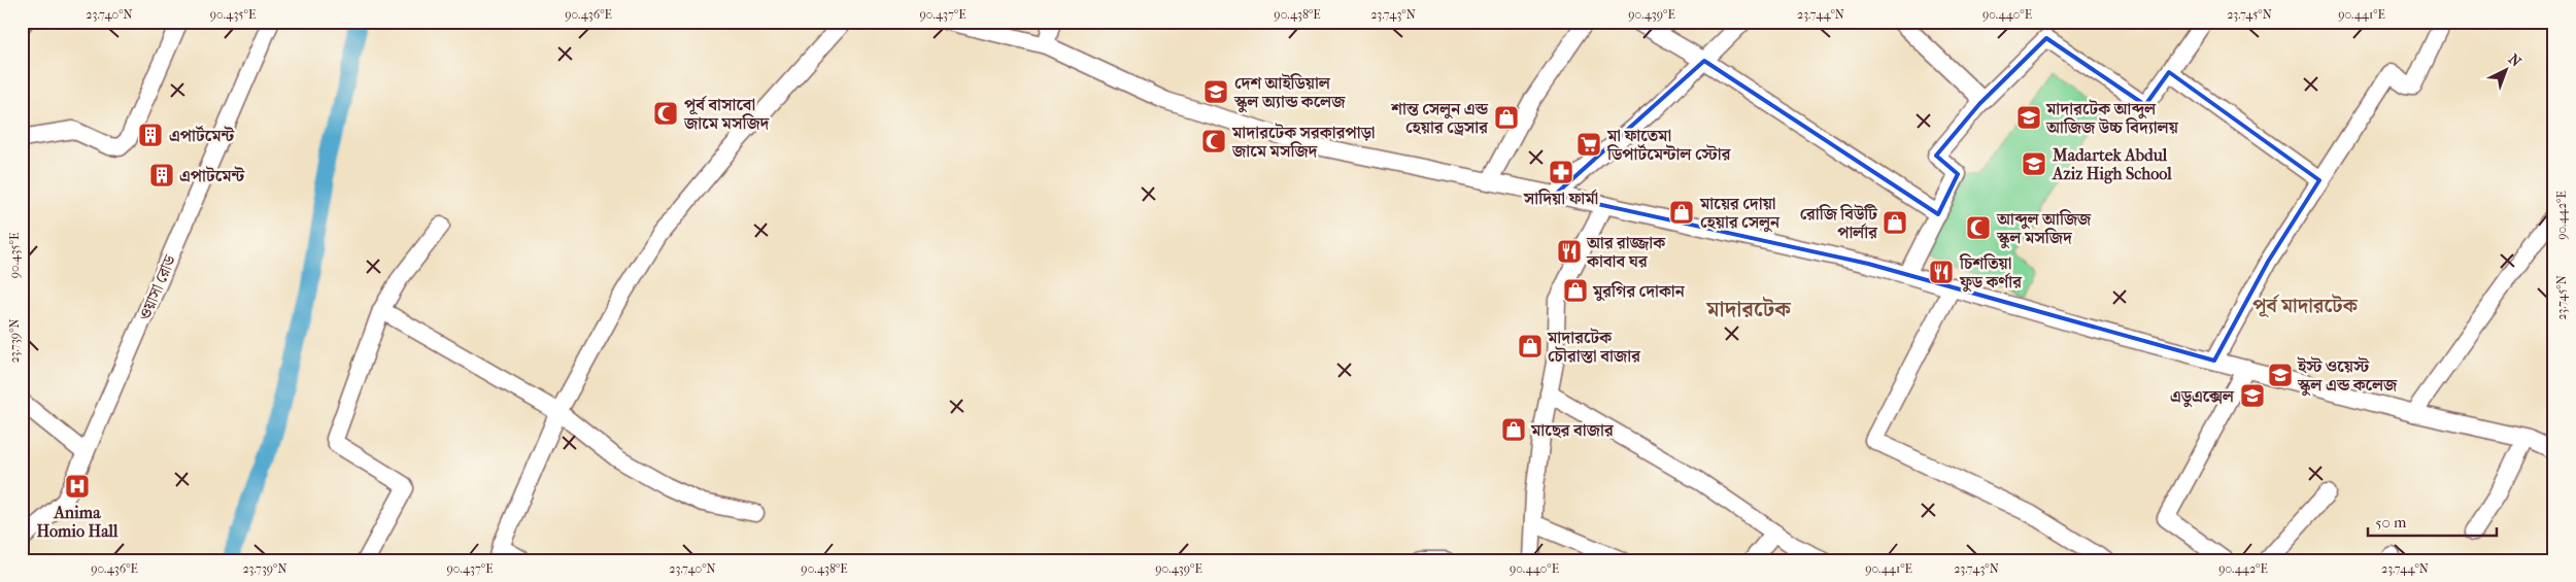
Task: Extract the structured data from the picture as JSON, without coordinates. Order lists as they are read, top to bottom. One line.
{"streets":{"street":["ওয়াসা রোড"]},"districts":["পূর্ব মাদারটেক","মাদারটেক"],"places":{"school or university":["দেশ আইডিয়াল স্কুল অ্যান্ড কলেজ","মাদারটেক আব্দুল আজিজ উচ্চ বিদ্যালয়","Madartek Abdul Aziz High School","ইস্ট ওয়েস্ট স্কুল এন্ড কলেজ","এডুএক্সেল"],"mosque":["পূর্ব বাসাবো জামে মসজিদ","মাদারটেক সরকারপাড়া জামে মসজিদ","আব্দুল আজিজ স্কুল মসজিদ"],"shop":["শান্ত সেলুন এন্ড হেয়ার ড্রেসার","মায়ের দোয়া হেয়ার সেলুন","রোজি বিউটি পার্লার","মুরগির দোকান","মাদারটেক চৌরাস্তা বাজার","মাছের বাজার"],"building":["এপার্টমেন্ট","এপাটমেন্ট"],"supermarket":["মা ফাতেমা ডিপার্টমেন্টাল স্টোর"],"pharmacy":["সাদিয়া ফার্মা"],"restaurant":["আর রাজ্জাক কাবাব ঘর","চিশতিয়া ফুড কর্ণার"],"hospital":["Anima Homio Hall"]},"scale_bar":"50 m","north":"top right","coordinates":["23.740°N","90.435°E","90.436°E","90.437°E","90.438°E","23.743°N","90.439°E","23.744°N","90.440°E","23.745°N","90.441°E","90.442°E","23.739°N"]}
